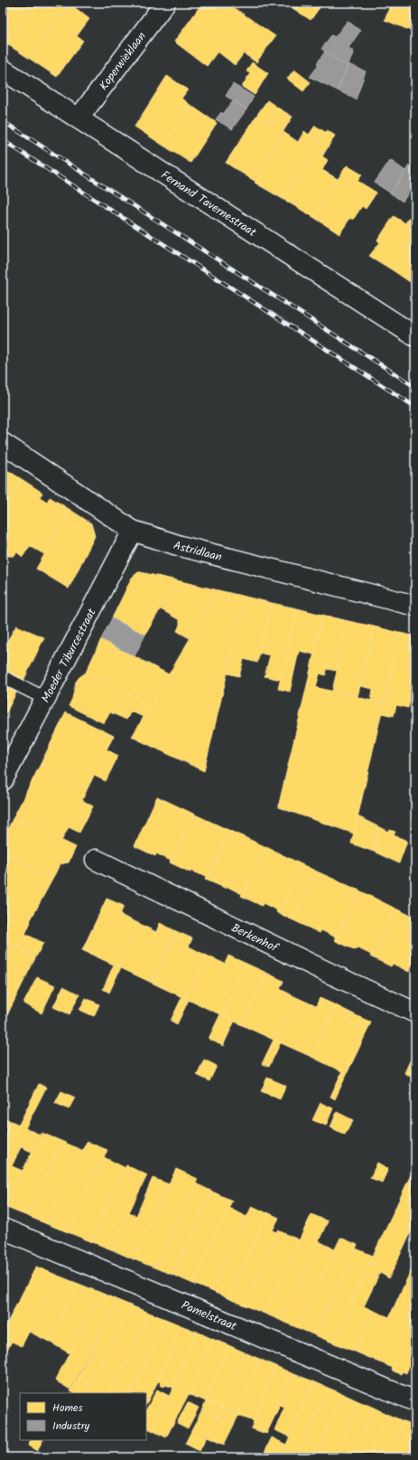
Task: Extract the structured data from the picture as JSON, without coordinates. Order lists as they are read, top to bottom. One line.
{"streets":{"street":["Koperwieklaan","Fernand Tavernestraat","Astridlaan","Moeder Tiburcestraat","Berkenhof","Pamelstraat"]},"crossings":[["Koperwieklaan","Fernand Tavernestraat"],["Astridlaan","Moeder Tiburcestraat"]],"legend":["Homes","Industry"]}
